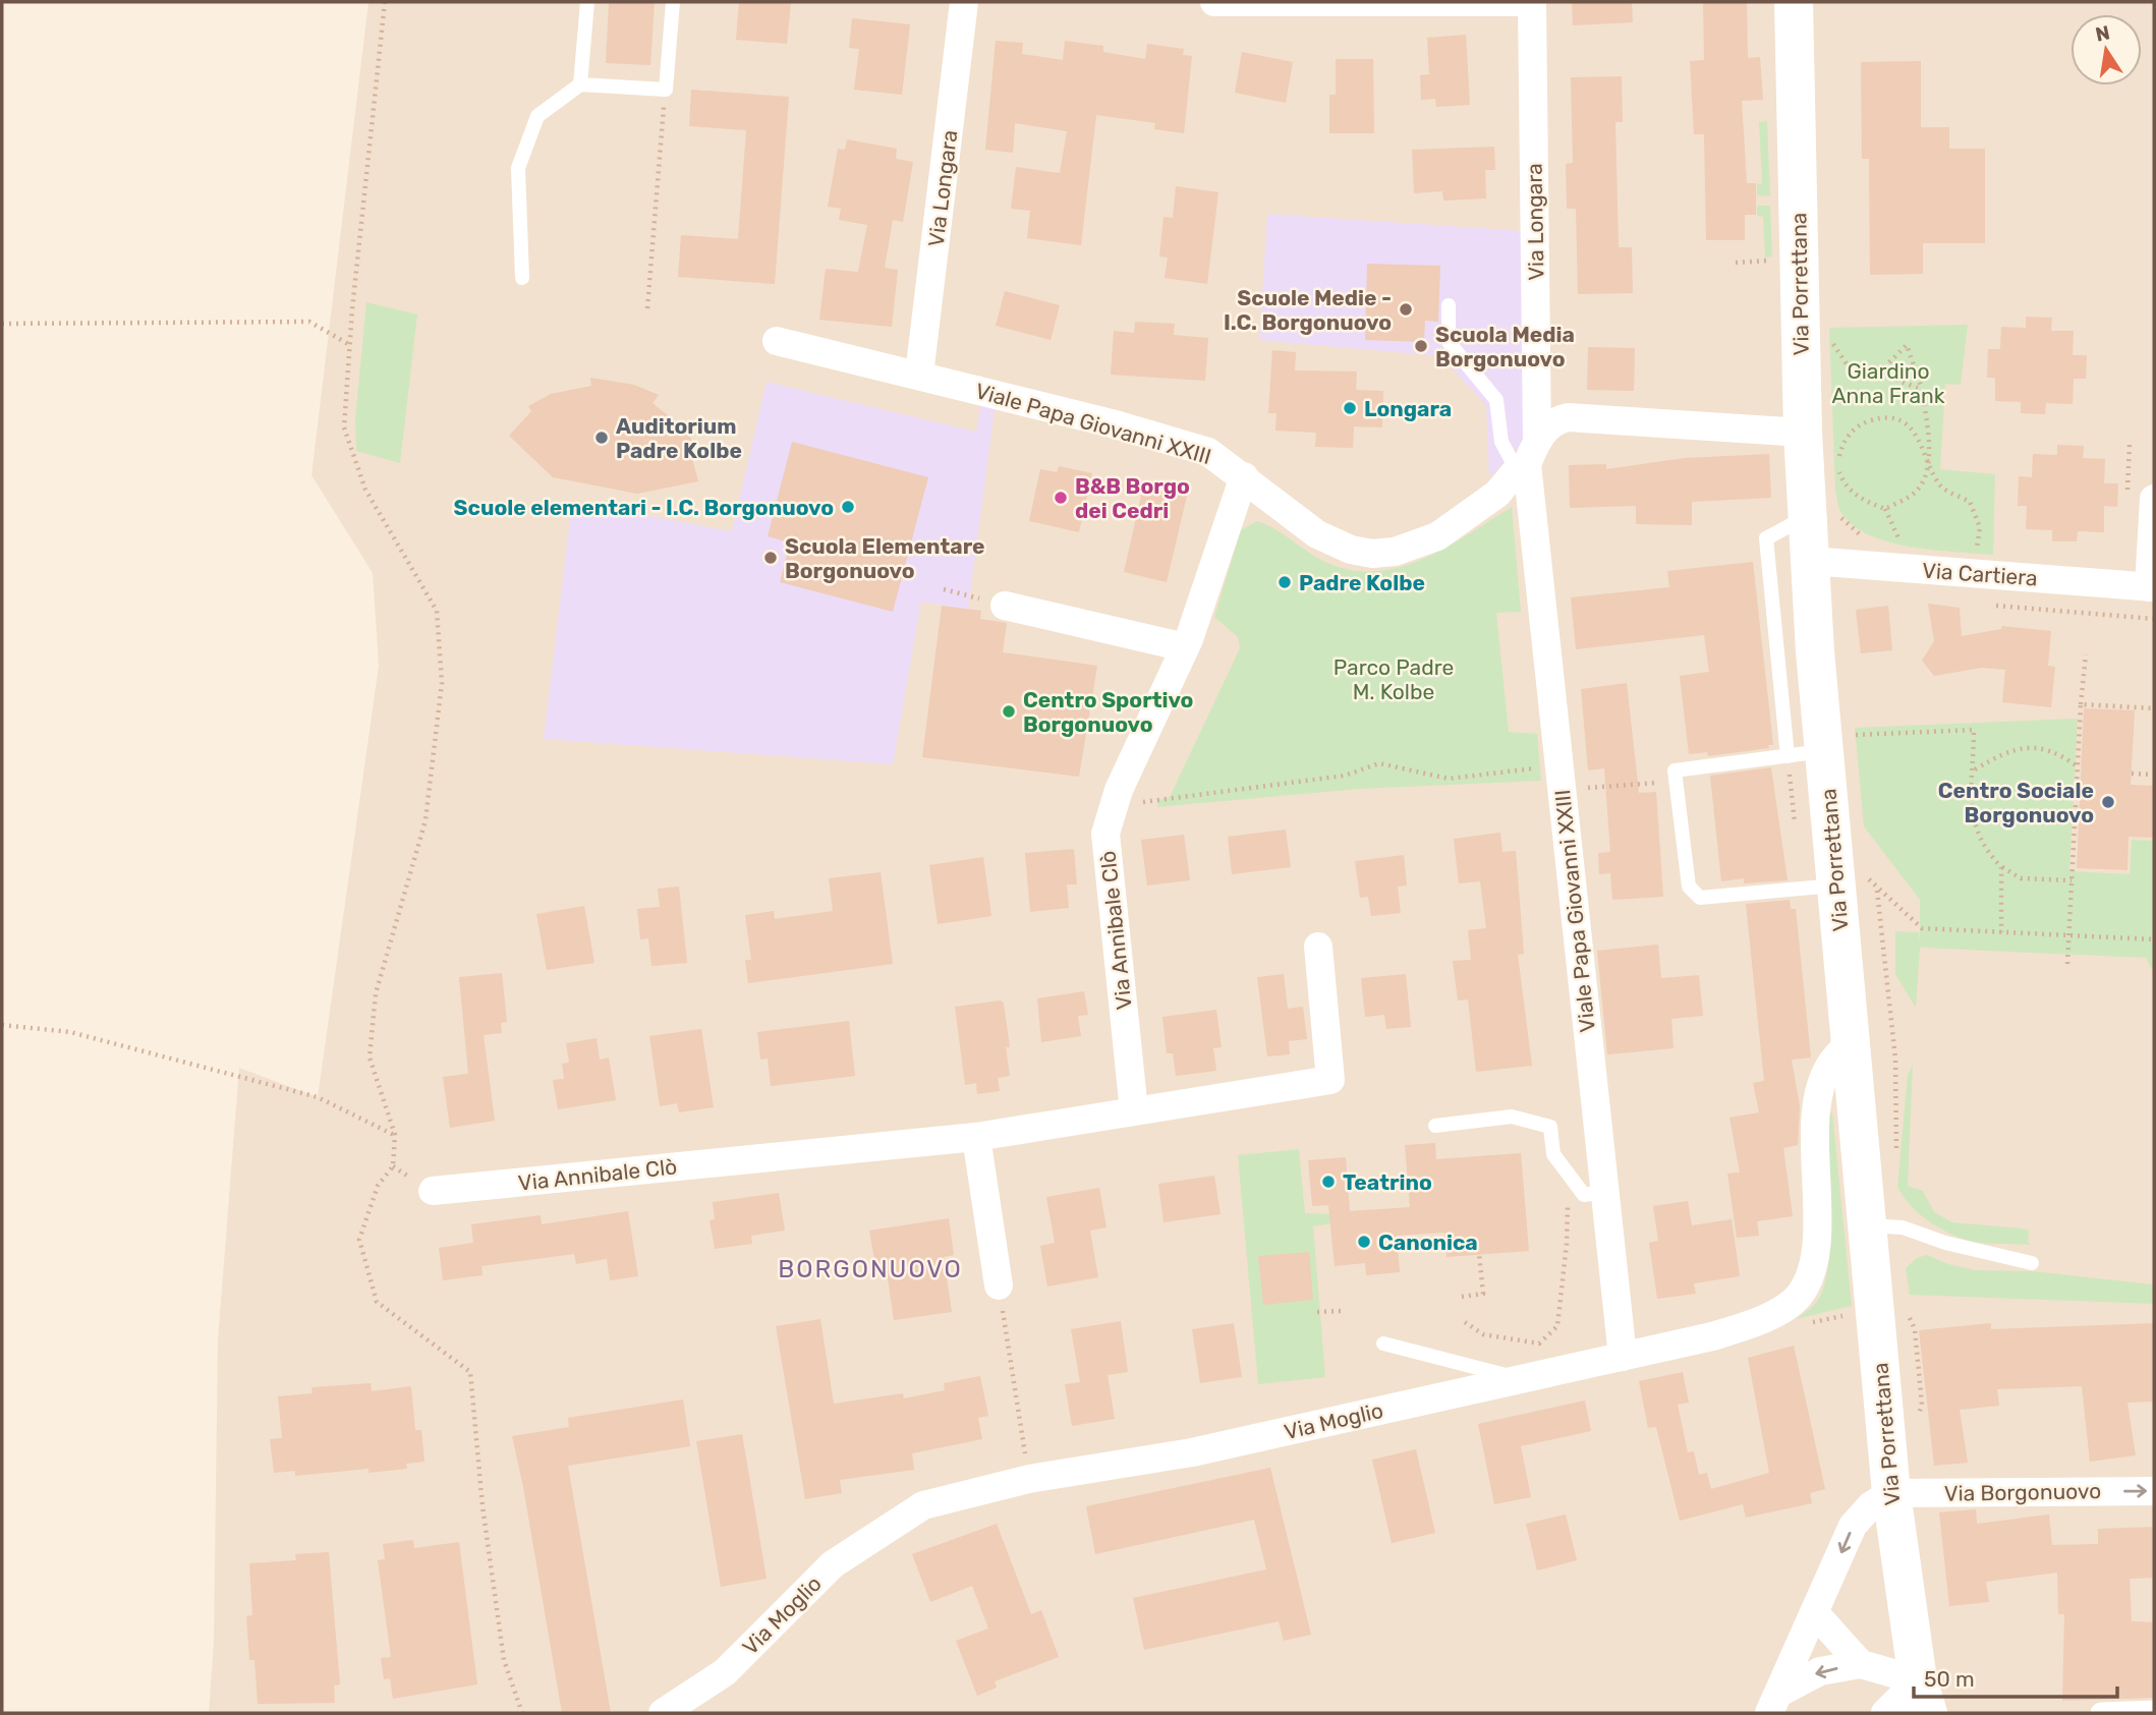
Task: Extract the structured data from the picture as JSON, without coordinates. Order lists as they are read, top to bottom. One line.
{"streets":{"main road":["Via Porrettana"],"street":["Via Longara","Viale Papa Giovanni XXIII","Via Cartiera","Via Annibale Clò","Via Moglio","Via Borgonuovo"]},"crossings":[["Via Longara","Viale Papa Giovanni XXIII"],["Via Porrettana","Via Cartiera"],["Via Porrettana","Via Moglio"],["Via Porrettana","Via Borgonuovo"],["Viale Papa Giovanni XXIII","Via Annibale Clò"],["Viale Papa Giovanni XXIII","Via Moglio"]],"districts":["BORGONUOVO"],"parks":["Giardino Anna Frank","Parco Padre M. Kolbe"],"places":["Scuole Medie - I.C. Borgonuovo","Scuola Media Borgonuovo","Longara","Auditorium Padre Kolbe","B&B Borgo dei Cedri","Scuole elementari - I.C. Borgonuovo","Scuola Elementare Borgonuovo","Padre Kolbe","Centro Sportivo Borgonuovo","Centro Sociale Borgonuovo","Teatrino","Canonica"],"scale_bar":"50 m","north":"top"}
